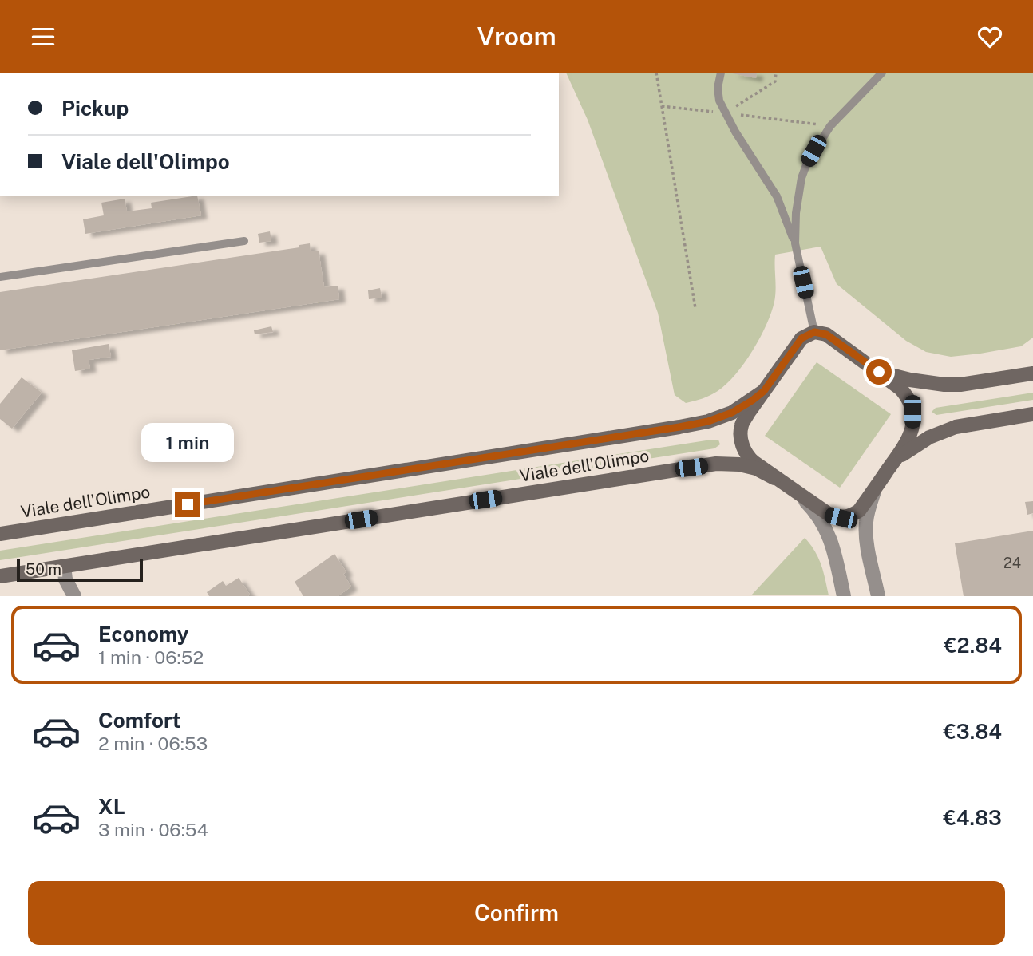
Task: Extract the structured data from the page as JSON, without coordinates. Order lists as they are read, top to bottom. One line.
{"streets":{"street":["Viale dell'Olimpo"]},"house_numbers":["24"],"scale_bar":"50 m","page":{"header":"Vroom","banner":["Pickup","Viale dell'Olimpo"],"bubble":"1 min","scale":"50 m","list":[{"name":"Economy","note":"1 min · 06:52","value":"€2.84"},{"name":"Comfort","note":"2 min · 06:53","value":"€3.84"},{"name":"XL","note":"3 min · 06:54","value":"€4.83"}],"buttons":"Confirm"}}
